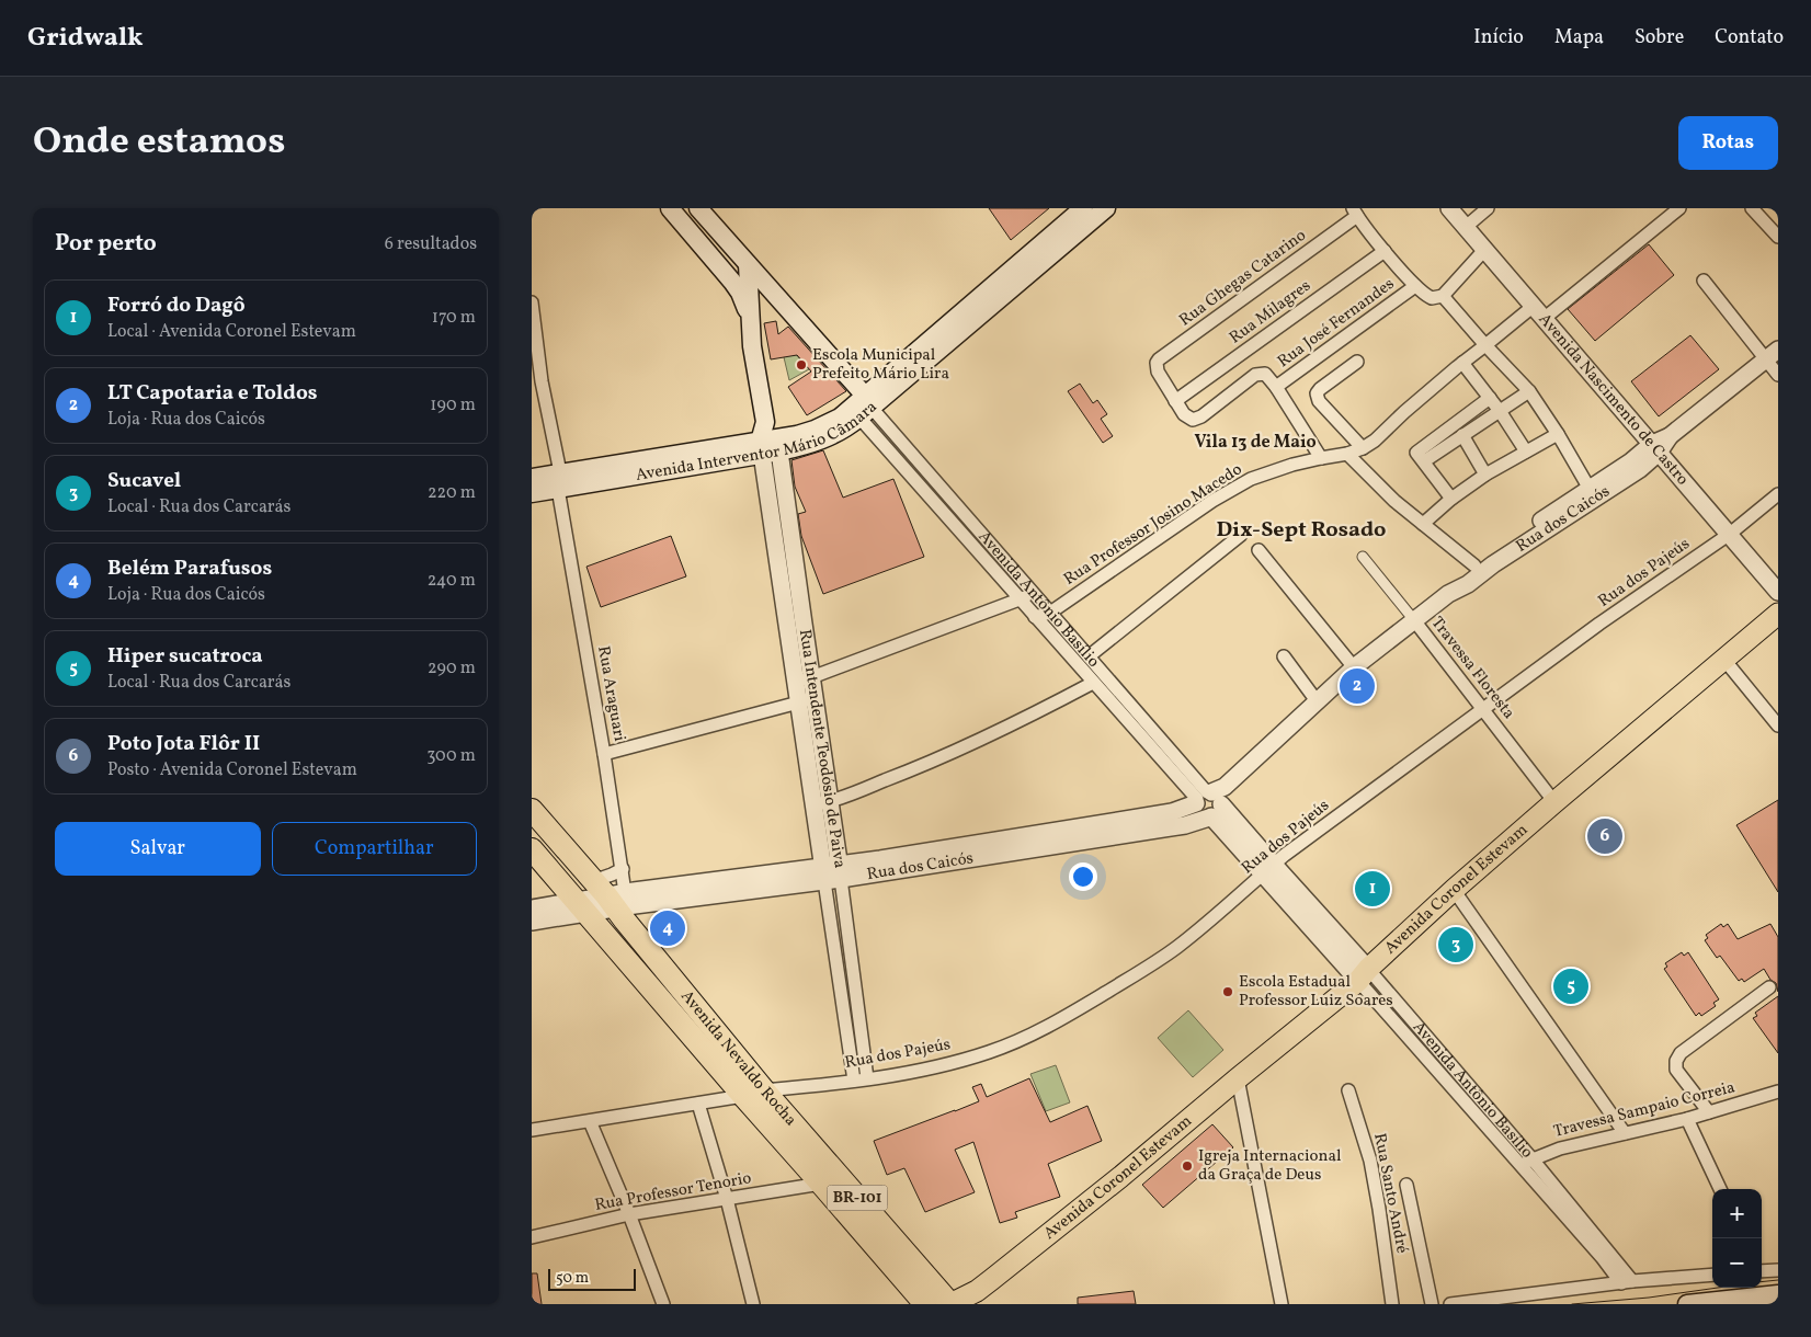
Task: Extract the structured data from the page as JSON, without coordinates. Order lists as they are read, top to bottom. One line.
{"streets":{"highway":["Avenida Nevaldo Rocha","BR-101"],"main road":["Avenida Interventor Mário Câmara","Avenida Antônio Basílio","Rua Intendente Teodósio de Paiva","Avenida Coronel Estevam"],"street":["Rua Ghegas Catarino","Rua Milagres","Rua José Fernandes","Avenida Nascimento de Castro","Rua dos Caicós","Rua Professor Josino Macedo","Rua dos Pajeús","Travessa Floresta","Rua Araguari","Travessa Sampaio Correia","Rua Professor Tenorio","Rua Santo André"]},"crossings":[["Rua Ghegas Catarino","Rua Milagres"],["Avenida Nascimento de Castro","Rua dos Caicós"],["Avenida Nascimento de Castro","Rua Professor Josino Macedo"],["Avenida Nascimento de Castro","Rua dos Pajeús"],["Avenida Interventor Mário Câmara","Avenida Antônio Basílio"],["Avenida Interventor Mário Câmara","Rua Araguari"],["Avenida Interventor Mário Câmara","Rua Intendente Teodósio de Paiva"],["Rua dos Caicós","Avenida Antônio Basílio"],["Rua dos Caicós","Travessa Floresta"],["Rua dos Caicós","Rua Araguari"],["Rua dos Caicós","Rua Intendente Teodósio de Paiva"],["Rua dos Caicós","Avenida Nevaldo Rocha"],["Rua Professor Josino Macedo","Avenida Antônio Basílio"],["Rua dos Pajeús","Avenida Antônio Basílio"],["Rua dos Pajeús","Travessa Floresta"],["Rua dos Pajeús","Rua Intendente Teodósio de Paiva"],["Rua dos Pajeús","Avenida Nevaldo Rocha"],["Avenida Antônio Basílio","Rua Intendente Teodósio de Paiva"],["Avenida Antônio Basílio","Avenida Coronel Estevam"],["Avenida Antônio Basílio","Travessa Sampaio Correia"],["Travessa Floresta","Avenida Coronel Estevam"],["Rua Araguari","Avenida Nevaldo Rocha"],["Avenida Coronel Estevam","Avenida Nevaldo Rocha"],["Avenida Nevaldo Rocha","Rua Professor Tenorio"]],"districts":["Vila 13 de Maio","Dix-Sept Rosado"],"places":["Escola Municipal Prefeito Mário Lira","Escola Estadual Professor Luiz Soares","Igreja Internacional da Graça de Deus"],"scale_bar":"50 m","page":{"header":"Gridwalk","nav":["Início","Mapa","Sobre","Contato"],"title":"Onde estamos","buttons":["Rotas",["Salvar","Compartilhar"]],"heading":["Por perto","6 resultados"],"list":[{"mark":"1","name":"Forró do Dagô","note":"Local · Avenida Coronel Estevam","value":"170 m"},{"mark":"2","name":"LT Capotaria e Toldos","note":"Loja · Rua dos Caicós","value":"190 m"},{"mark":"3","name":"Sucavel","note":"Local · Rua dos Carcarás","value":"220 m"},{"mark":"4","name":"Belém Parafusos","note":"Loja · Rua dos Caicós","value":"240 m"},{"mark":"5","name":"Hiper sucatroca","note":"Local · Rua dos Carcarás","value":"290 m"},{"mark":"6","name":"Poto Jota Flôr II","note":"Posto · Avenida Coronel Estevam","value":"300 m"}],"pins":["2","6","1","4","3","5"],"map_buttons":["+","−"],"scale":"50 m"}}
